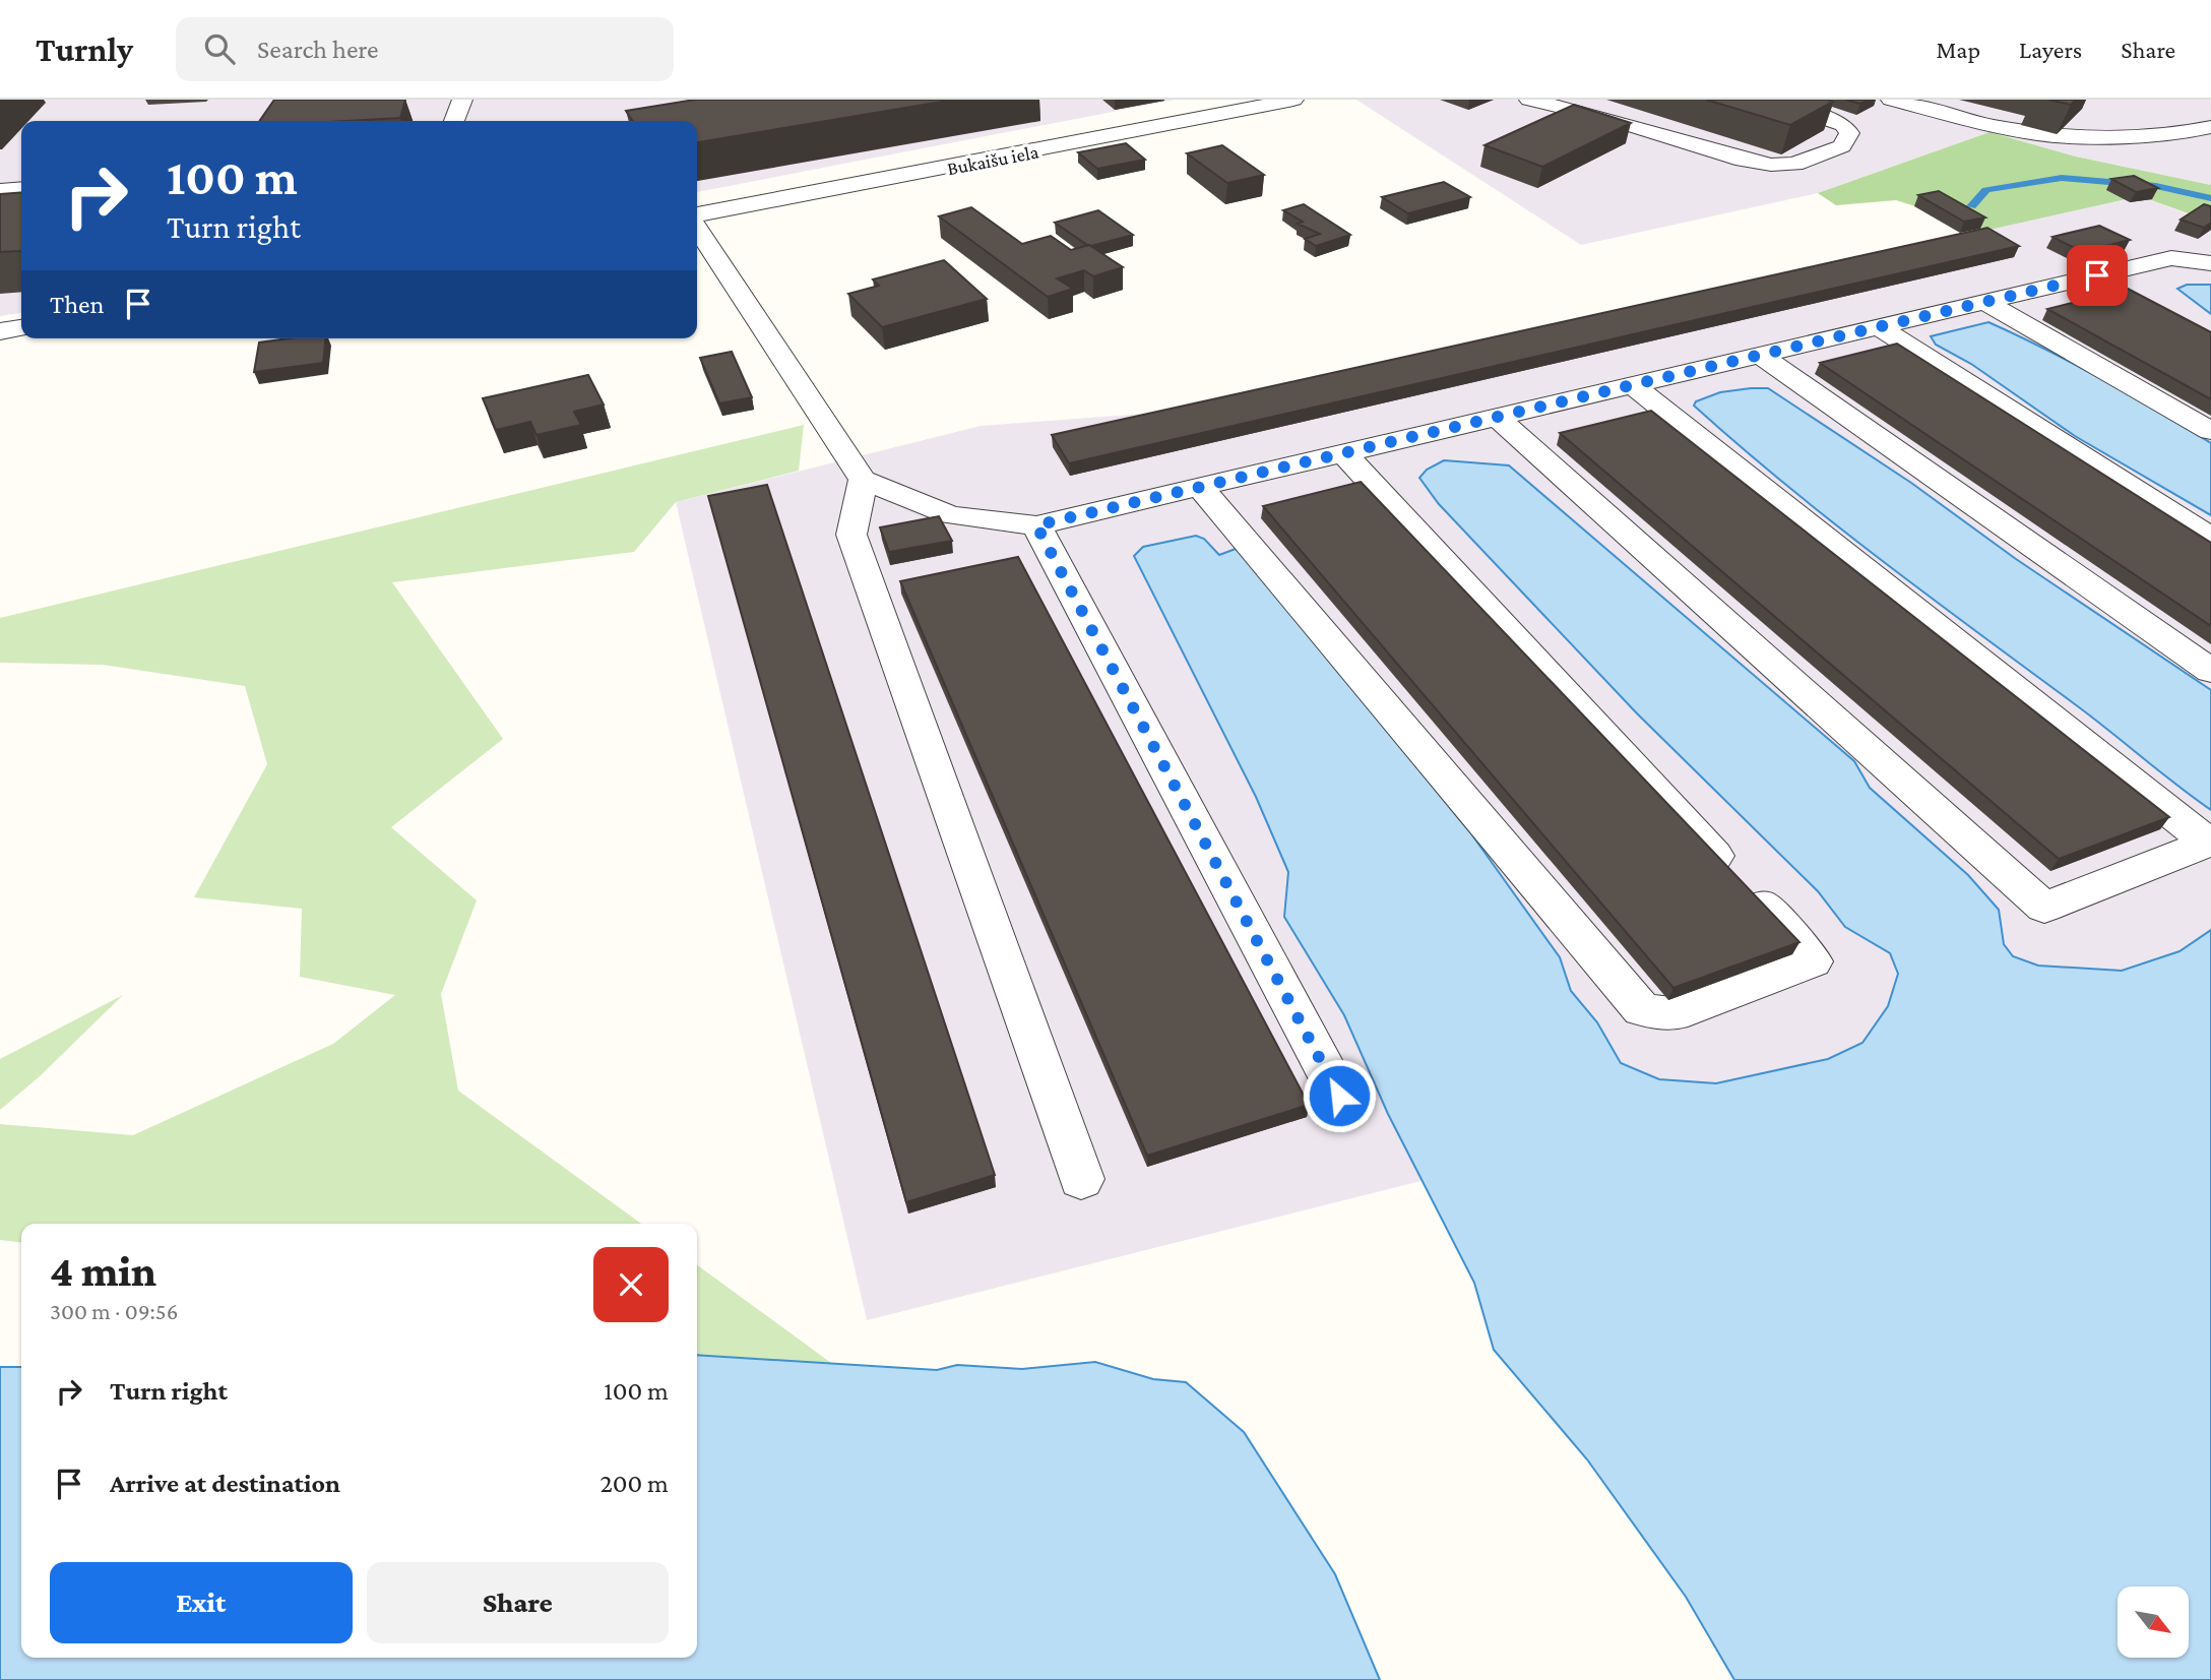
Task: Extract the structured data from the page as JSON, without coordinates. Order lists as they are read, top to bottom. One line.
{"streets":{"street":["Bukaišu iela"]},"north":"bottom right","page":{"header":"Turnly","search":"Search here","nav":["Map","Layers","Share"],"turn":["100 m","Turn right"],"then":"Then","heading":["4 min","300 m · 09:56"],"list":[{"name":"Turn right","value":"100 m"},{"name":"Arrive at destination","value":"200 m"}],"buttons":["Exit","Share"]}}
